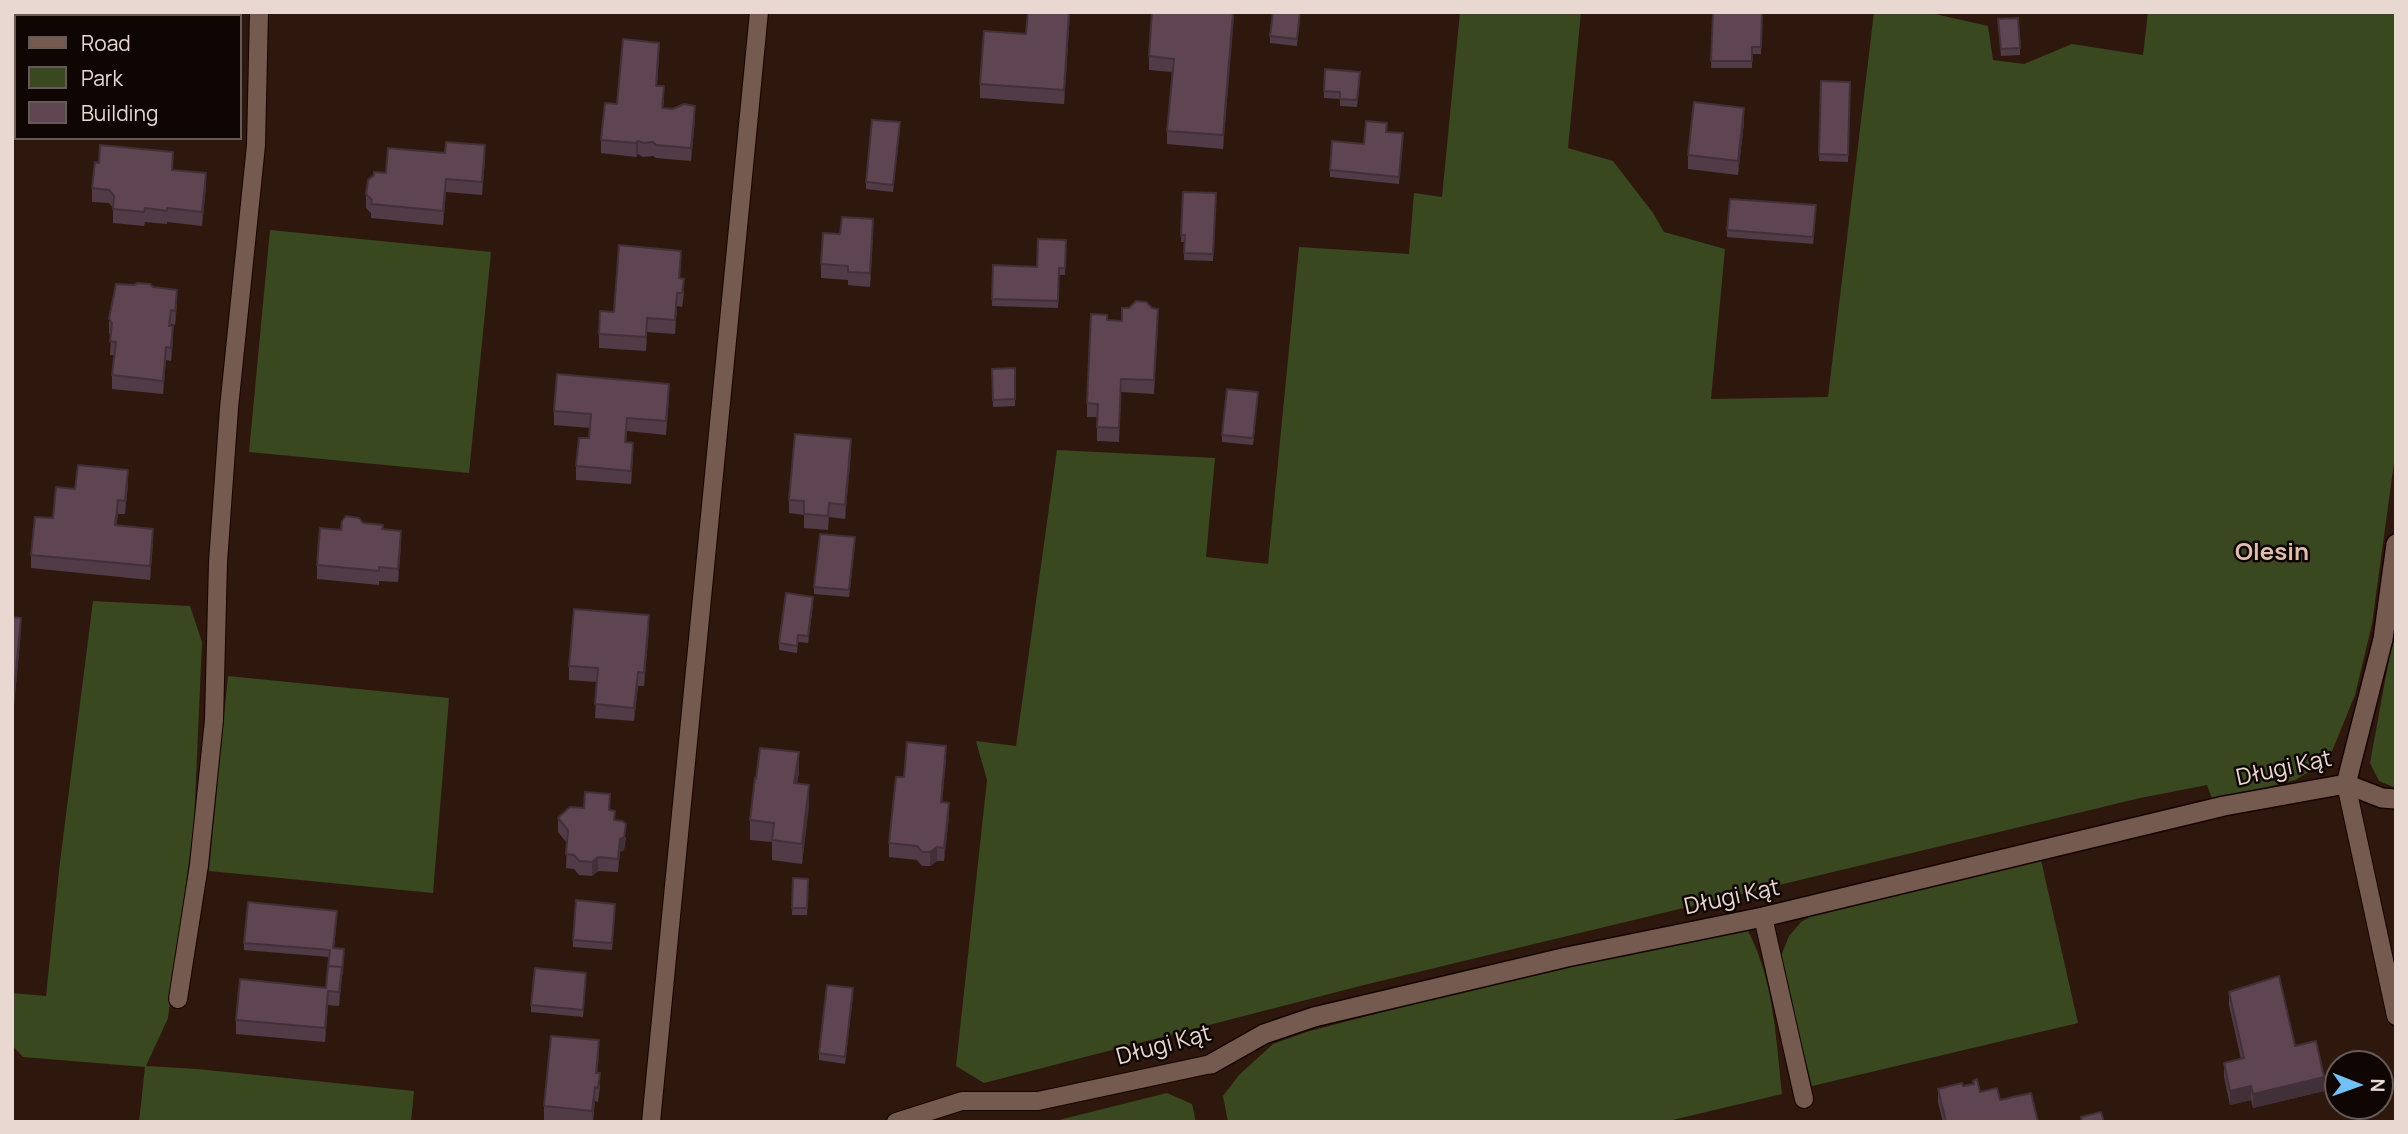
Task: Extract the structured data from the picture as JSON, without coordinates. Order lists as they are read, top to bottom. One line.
{"streets":{"street":["Długi Kąt"]},"districts":["Olesin"],"legend":["Road","Park","Building"],"north":"right"}
